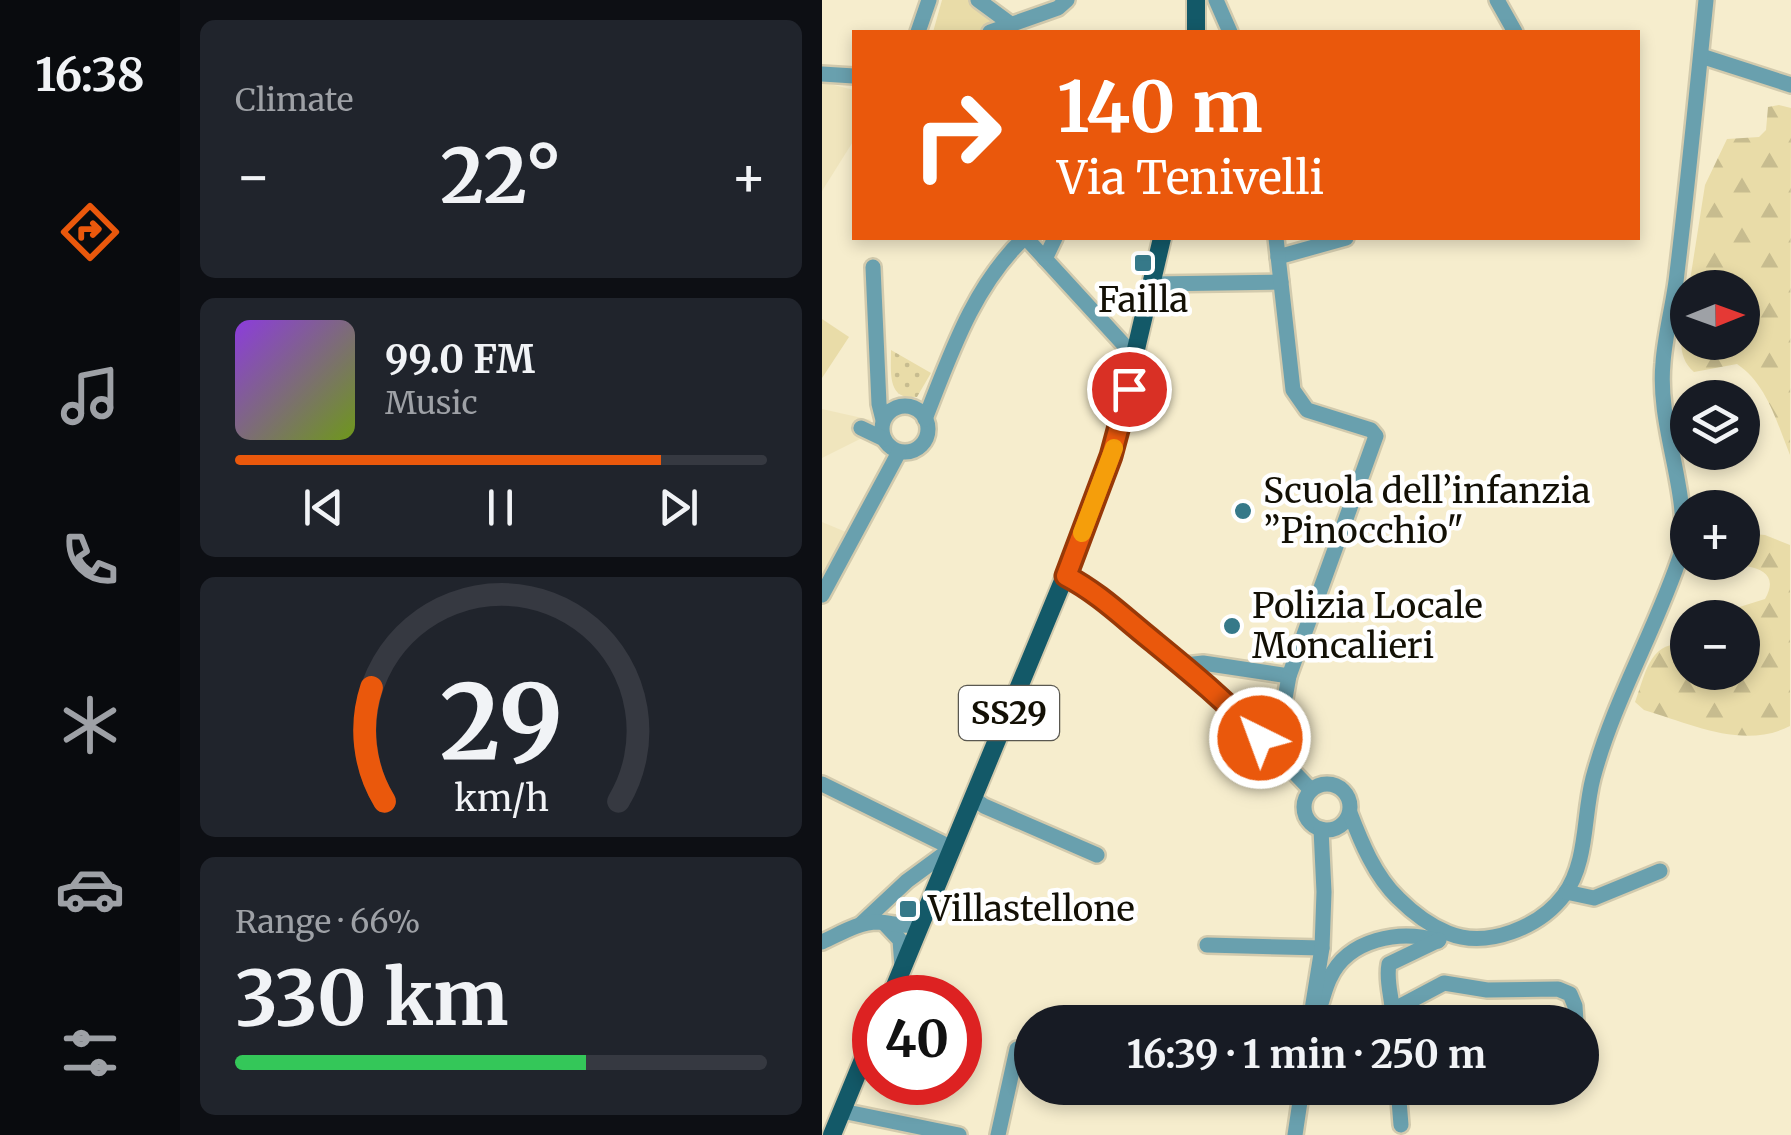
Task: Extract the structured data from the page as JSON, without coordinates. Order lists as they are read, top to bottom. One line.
{"streets":{"main road":["SS29"]},"places":{"transit":["Failla","Villastellone"],"other":["Scuola dell’infanzia ”Pinocchio\"","Polizia Locale Moncalieri"]},"north":"right","page":{"tabs":"16:38","tile":["Climate",["Range · 66%","330 km"]],"turn":["140 m","Via Tenivelli"],"heat":["−","22°","+"],"map_buttons":["+","−"],"song":["99.0 FM","Music"],"limit":"40","trip":"16:39 · 1 min · 250 m","gauge":["29","km/h"]}}
